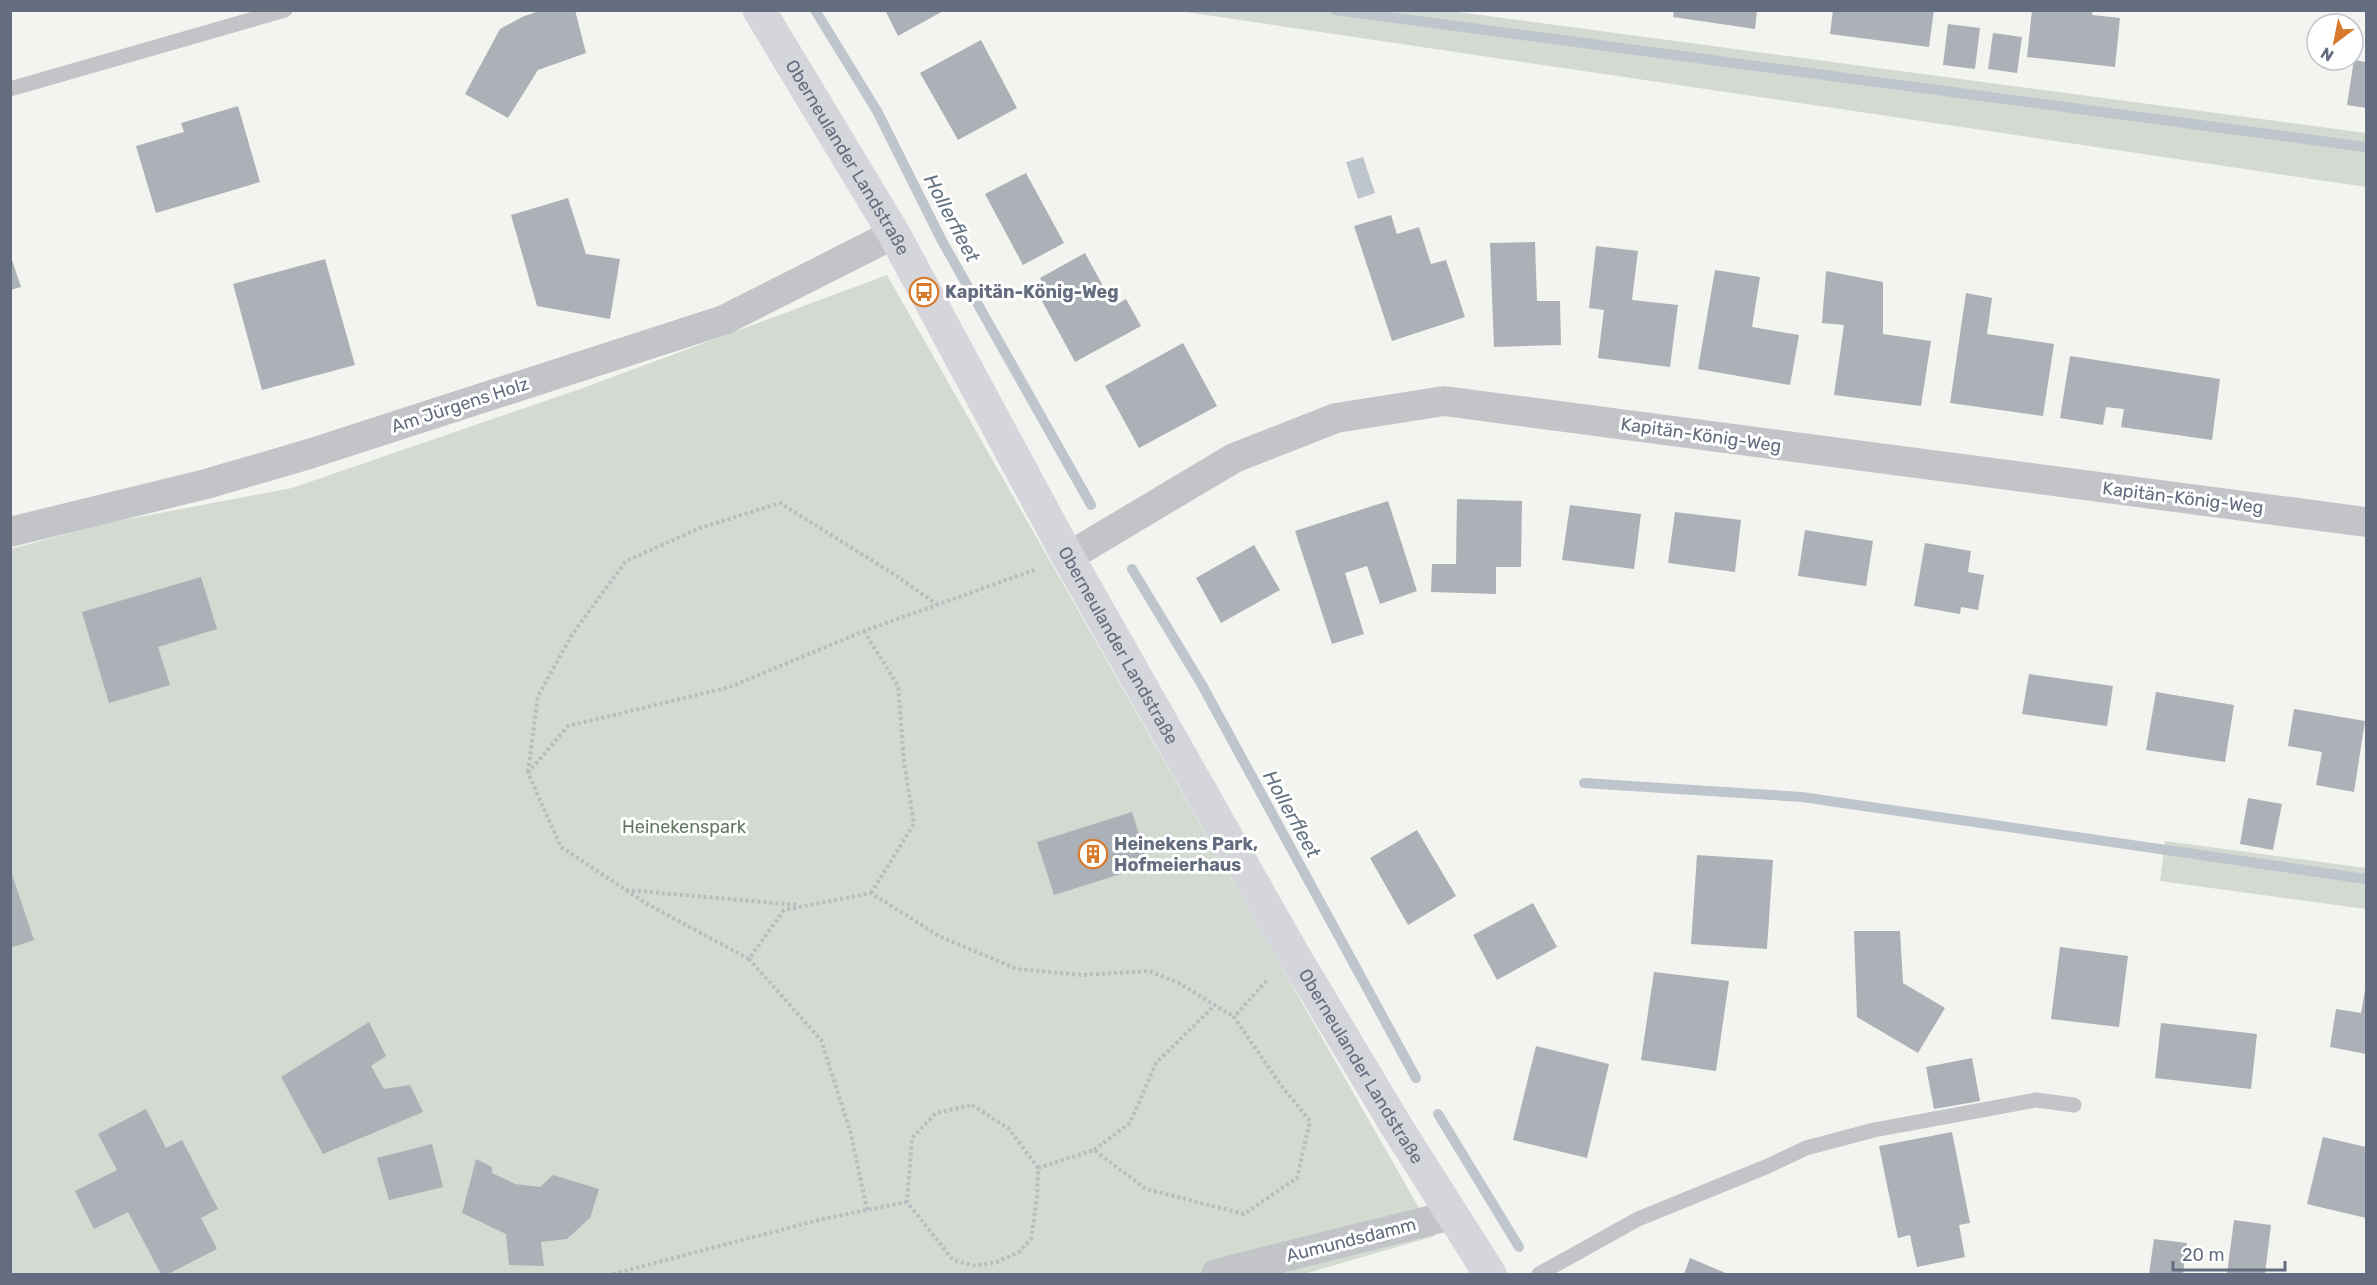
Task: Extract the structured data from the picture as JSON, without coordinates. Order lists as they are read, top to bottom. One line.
{"streets":{"street":["Oberneulander Landstraße","Am Jürgens Holz","Kapitän-König-Weg","Aumundsdamm"]},"crossings":[["Oberneulander Landstraße","Am Jürgens Holz"],["Oberneulander Landstraße","Kapitän-König-Weg"],["Oberneulander Landstraße","Aumundsdamm"]],"water":["Hollerfleet"],"parks":["Heinekenspark"],"places":{"bus stop":["Kapitän-König-Weg"],"building":["Heinekens Park, Hofmeierhaus"]},"scale_bar":"20 m","north":"bottom left"}
